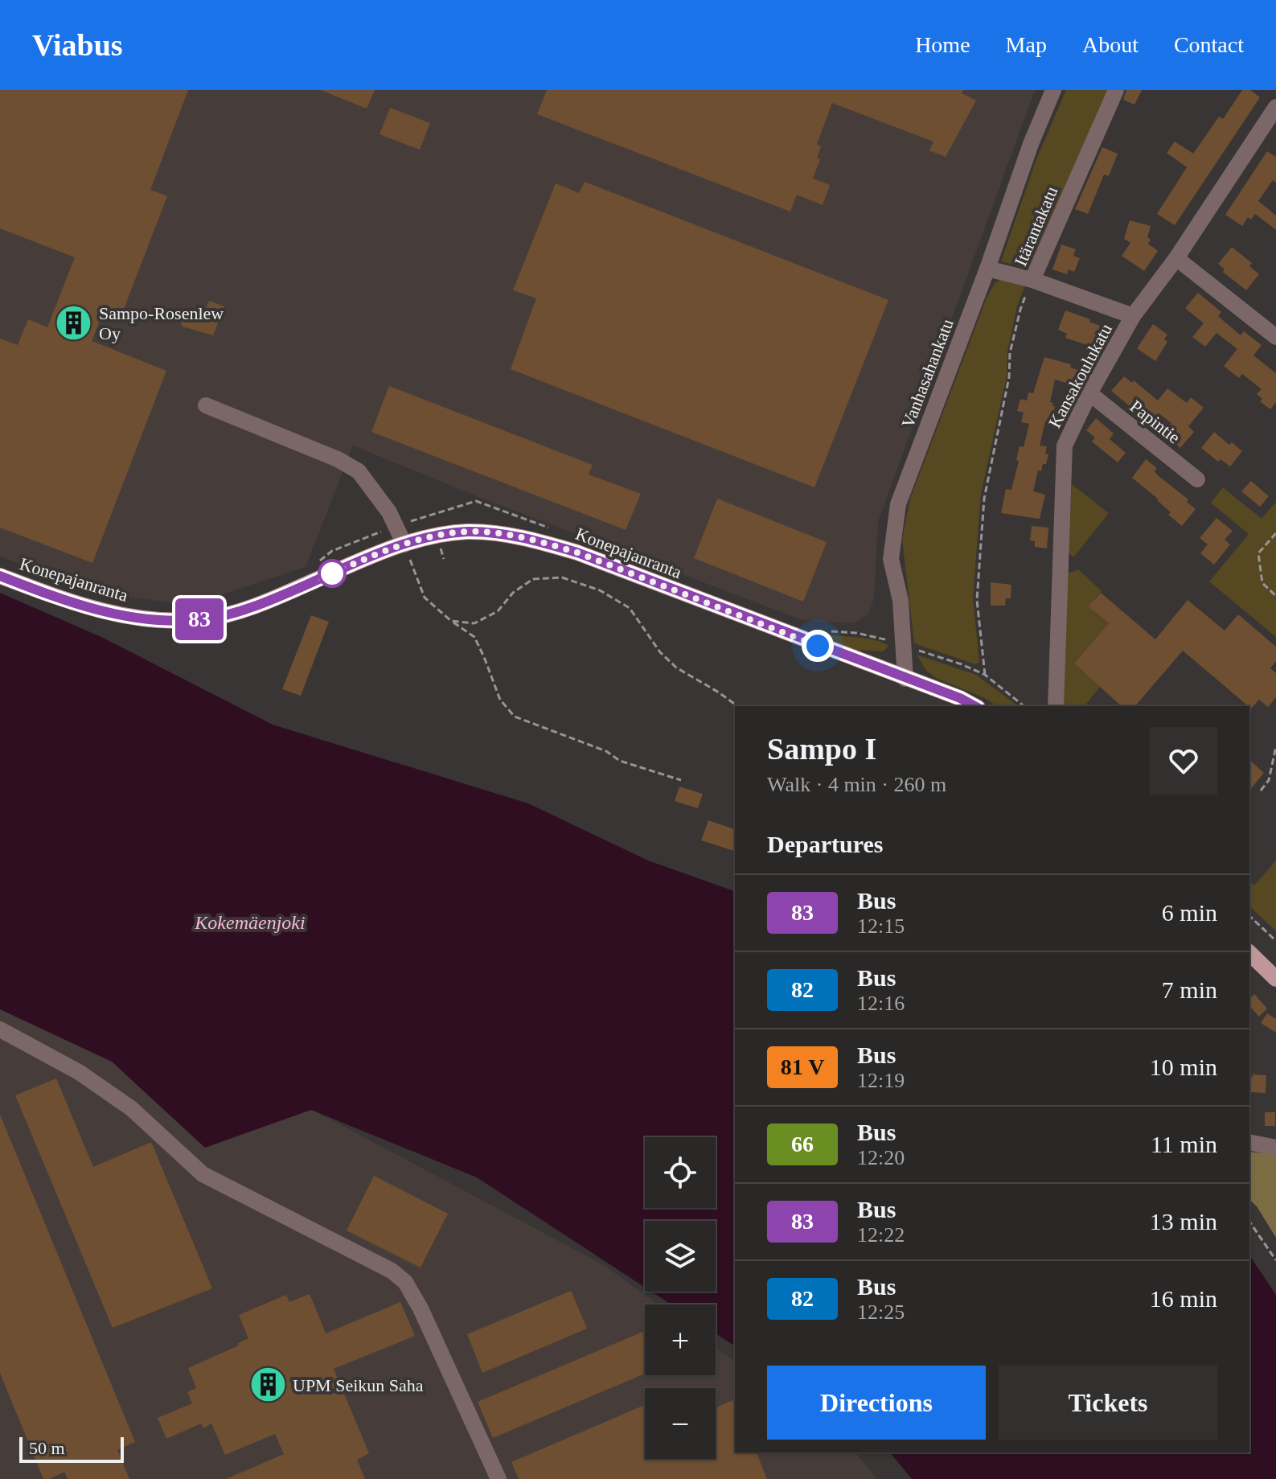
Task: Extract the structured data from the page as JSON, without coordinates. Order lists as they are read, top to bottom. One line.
{"streets":{"main road":["Konepajanranta"],"street":["Itärantakatu","Vanhasahankatu","Kansakoulukatu","Papintie"]},"crossings":[["Itärantakatu","Kansakoulukatu"],["Vanhasahankatu","Konepajanranta"],["Kansakoulukatu","Papintie"]],"water":["Kokemäenjoki"],"places":{"building":["Sampo-Rosenlew Oy","UPM Seikun Saha"]},"lines":["bus line 83"],"scale_bar":"50 m","page":{"header":"Viabus","nav":["Home","Map","About","Contact"],"on_map":"83","heading":[["Sampo I","Walk · 4 min · 260 m"],"Departures"],"list":[{"mark":"83","name":"Bus","note":"12:15","value":"6 min"},{"mark":"82","name":"Bus","note":"12:16","value":"7 min"},{"mark":"81 V","name":"Bus","note":"12:19","value":"10 min"},{"mark":"66","name":"Bus","note":"12:20","value":"11 min"},{"mark":"83","name":"Bus","note":"12:22","value":"13 min"},{"mark":"82","name":"Bus","note":"12:25","value":"16 min"}],"map_buttons":["+","−"],"buttons":["Directions","Tickets"],"scale":"50 m"}}
